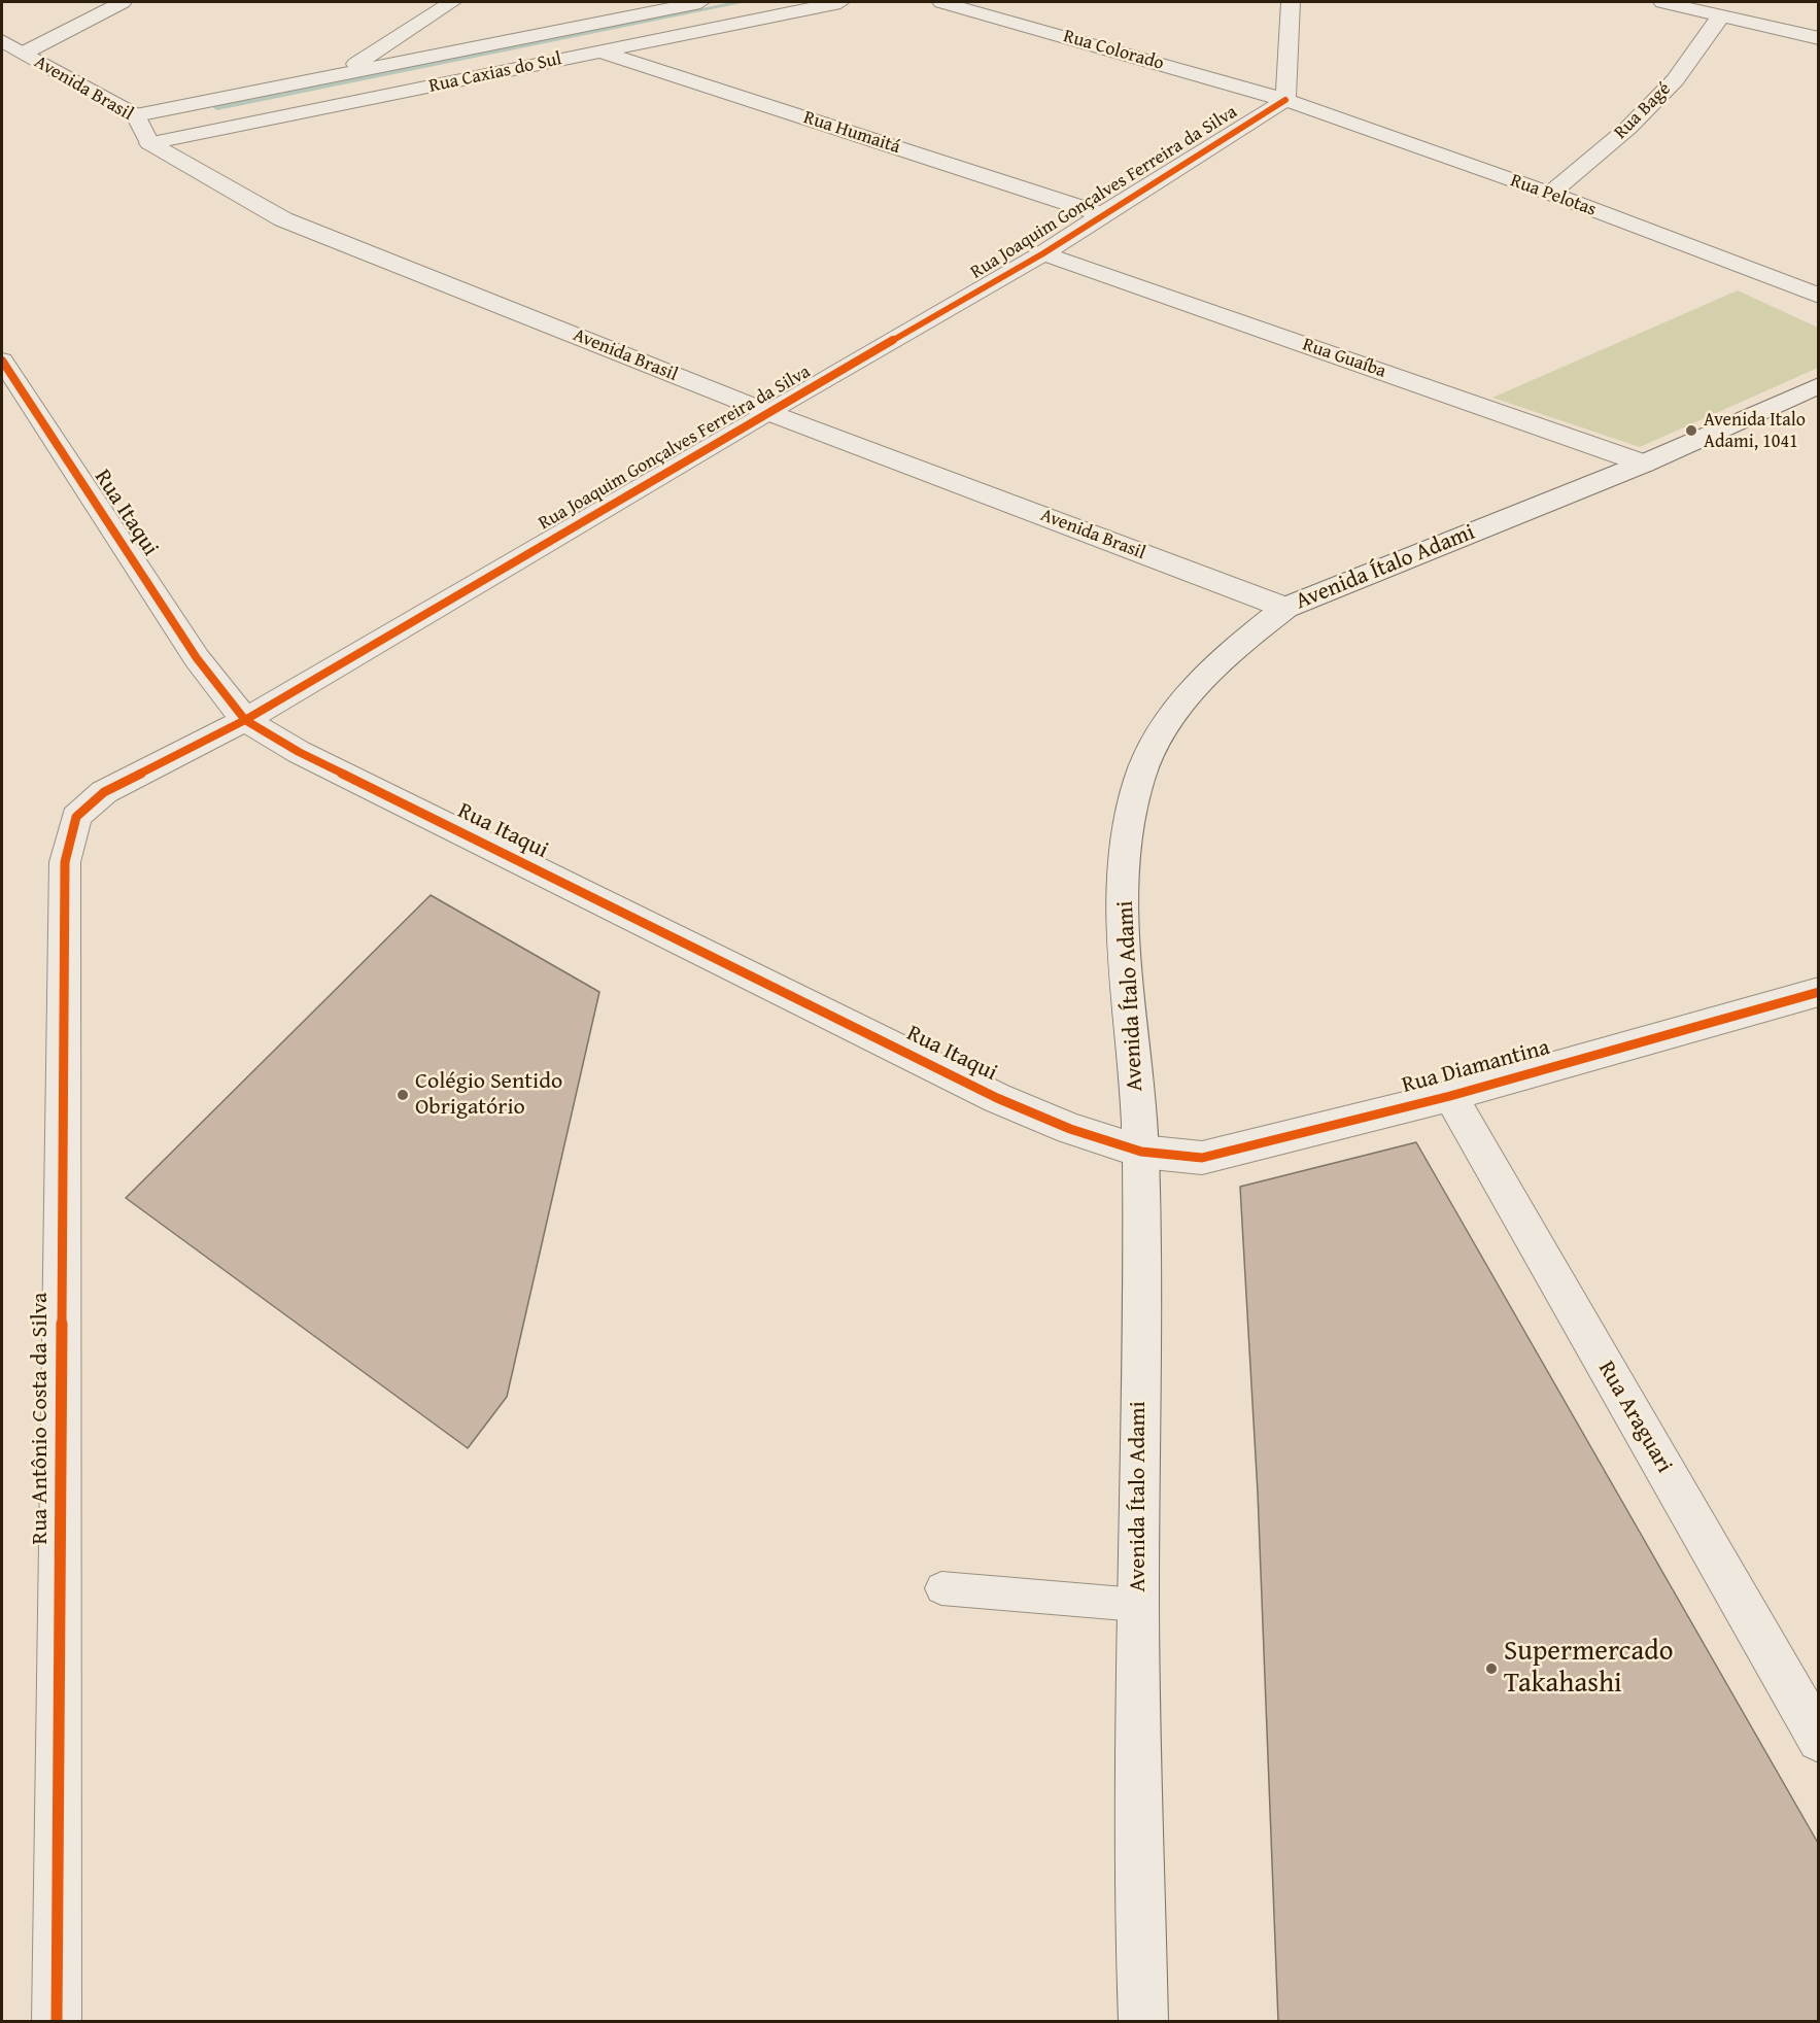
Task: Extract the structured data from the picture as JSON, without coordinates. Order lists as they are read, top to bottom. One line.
{"streets":{"street":["Rua Colorado","Rua Caxias do Sul","Avenida Brasil","Rua Bagé","Rua Humaitá","Rua Joaquim Gonçalves Ferreira da Silva","Rua Pelotas","Rua Guaíba","Rua Itaqui","Avenida Ítalo Adami","Rua Diamantina","Rua Araguari","Rua Antônio Costa da Silva"]},"crossings":[["Rua Colorado","Rua Joaquim Gonçalves Ferreira da Silva"],["Rua Colorado","Rua Pelotas"],["Rua Caxias do Sul","Avenida Brasil"],["Rua Caxias do Sul","Rua Humaitá"],["Avenida Brasil","Rua Joaquim Gonçalves Ferreira da Silva"],["Avenida Brasil","Avenida Ítalo Adami"],["Rua Bagé","Rua Pelotas"],["Rua Humaitá","Rua Joaquim Gonçalves Ferreira da Silva"],["Rua Joaquim Gonçalves Ferreira da Silva","Rua Pelotas"],["Rua Joaquim Gonçalves Ferreira da Silva","Rua Guaíba"],["Rua Joaquim Gonçalves Ferreira da Silva","Rua Itaqui"],["Rua Joaquim Gonçalves Ferreira da Silva","Rua Antônio Costa da Silva"],["Rua Guaíba","Avenida Ítalo Adami"],["Rua Itaqui","Avenida Ítalo Adami"],["Rua Itaqui","Rua Diamantina"],["Avenida Ítalo Adami","Rua Diamantina"],["Rua Diamantina","Rua Araguari"]],"places":["Avenida Italo Adami, 1041","Colégio Sentido Obrigatório","Supermercado Takahashi"]}
